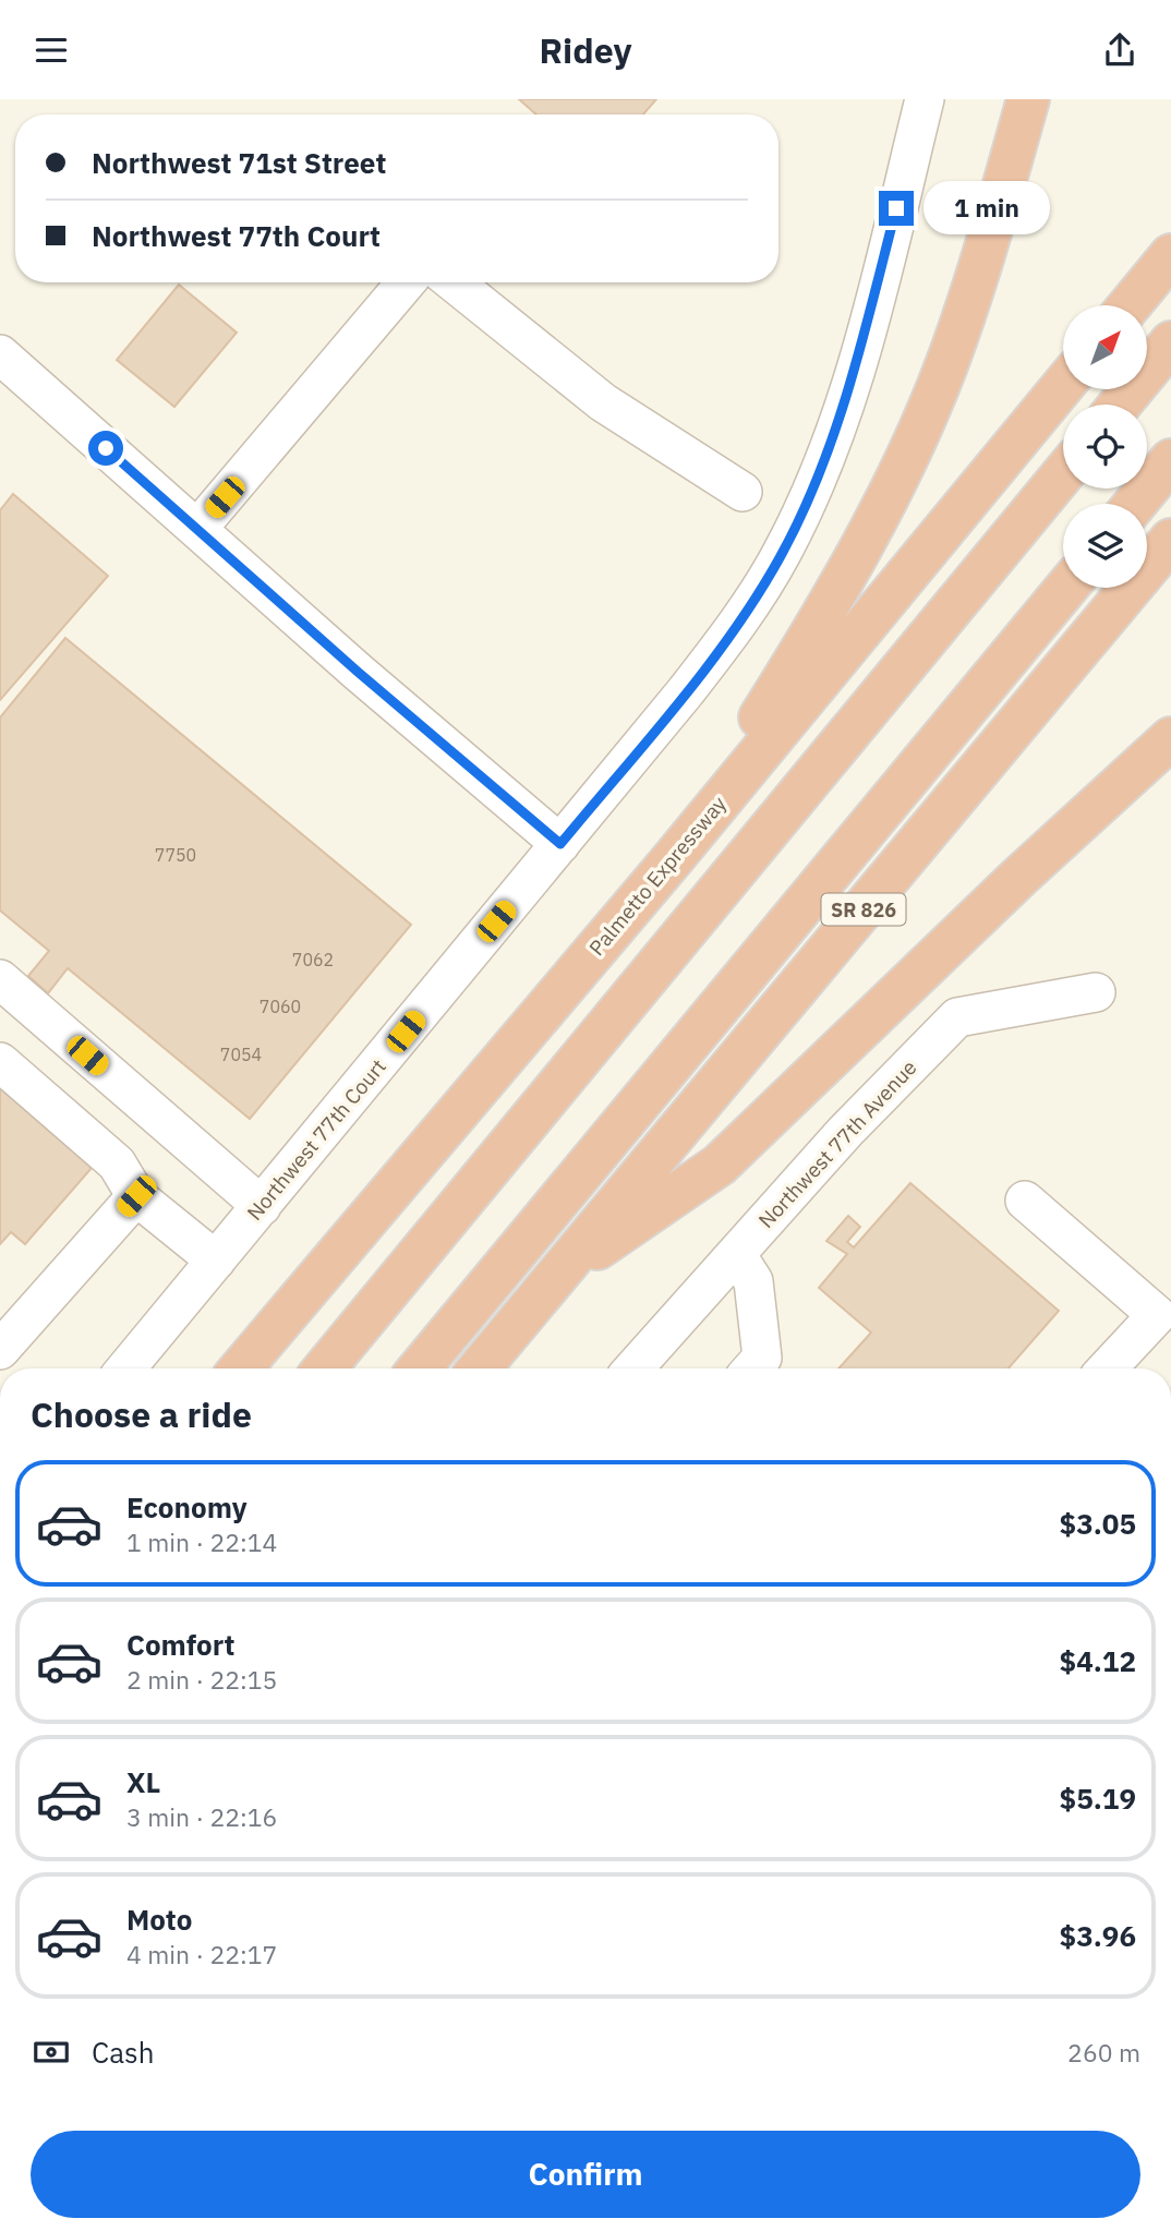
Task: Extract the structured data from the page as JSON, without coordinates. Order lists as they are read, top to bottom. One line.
{"streets":{"highway":["Palmetto Expressway","SR 826"],"street":["Northwest 77th Court","Northwest 77th Avenue"]},"house_numbers":["7750","7062","7060","7054"],"north":"top right","page":{"header":"Ridey","banner":["Northwest 71st Street","Northwest 77th Court"],"bubble":"1 min","heading":"Choose a ride","list":[{"name":"Economy","note":"1 min · 22:14","value":"$3.05"},{"name":"Comfort","note":"2 min · 22:15","value":"$4.12"},{"name":"XL","note":"3 min · 22:16","value":"$5.19"},{"name":"Moto","note":"4 min · 22:17","value":"$3.96"}],"pay":["Cash","260 m"],"buttons":"Confirm"}}
